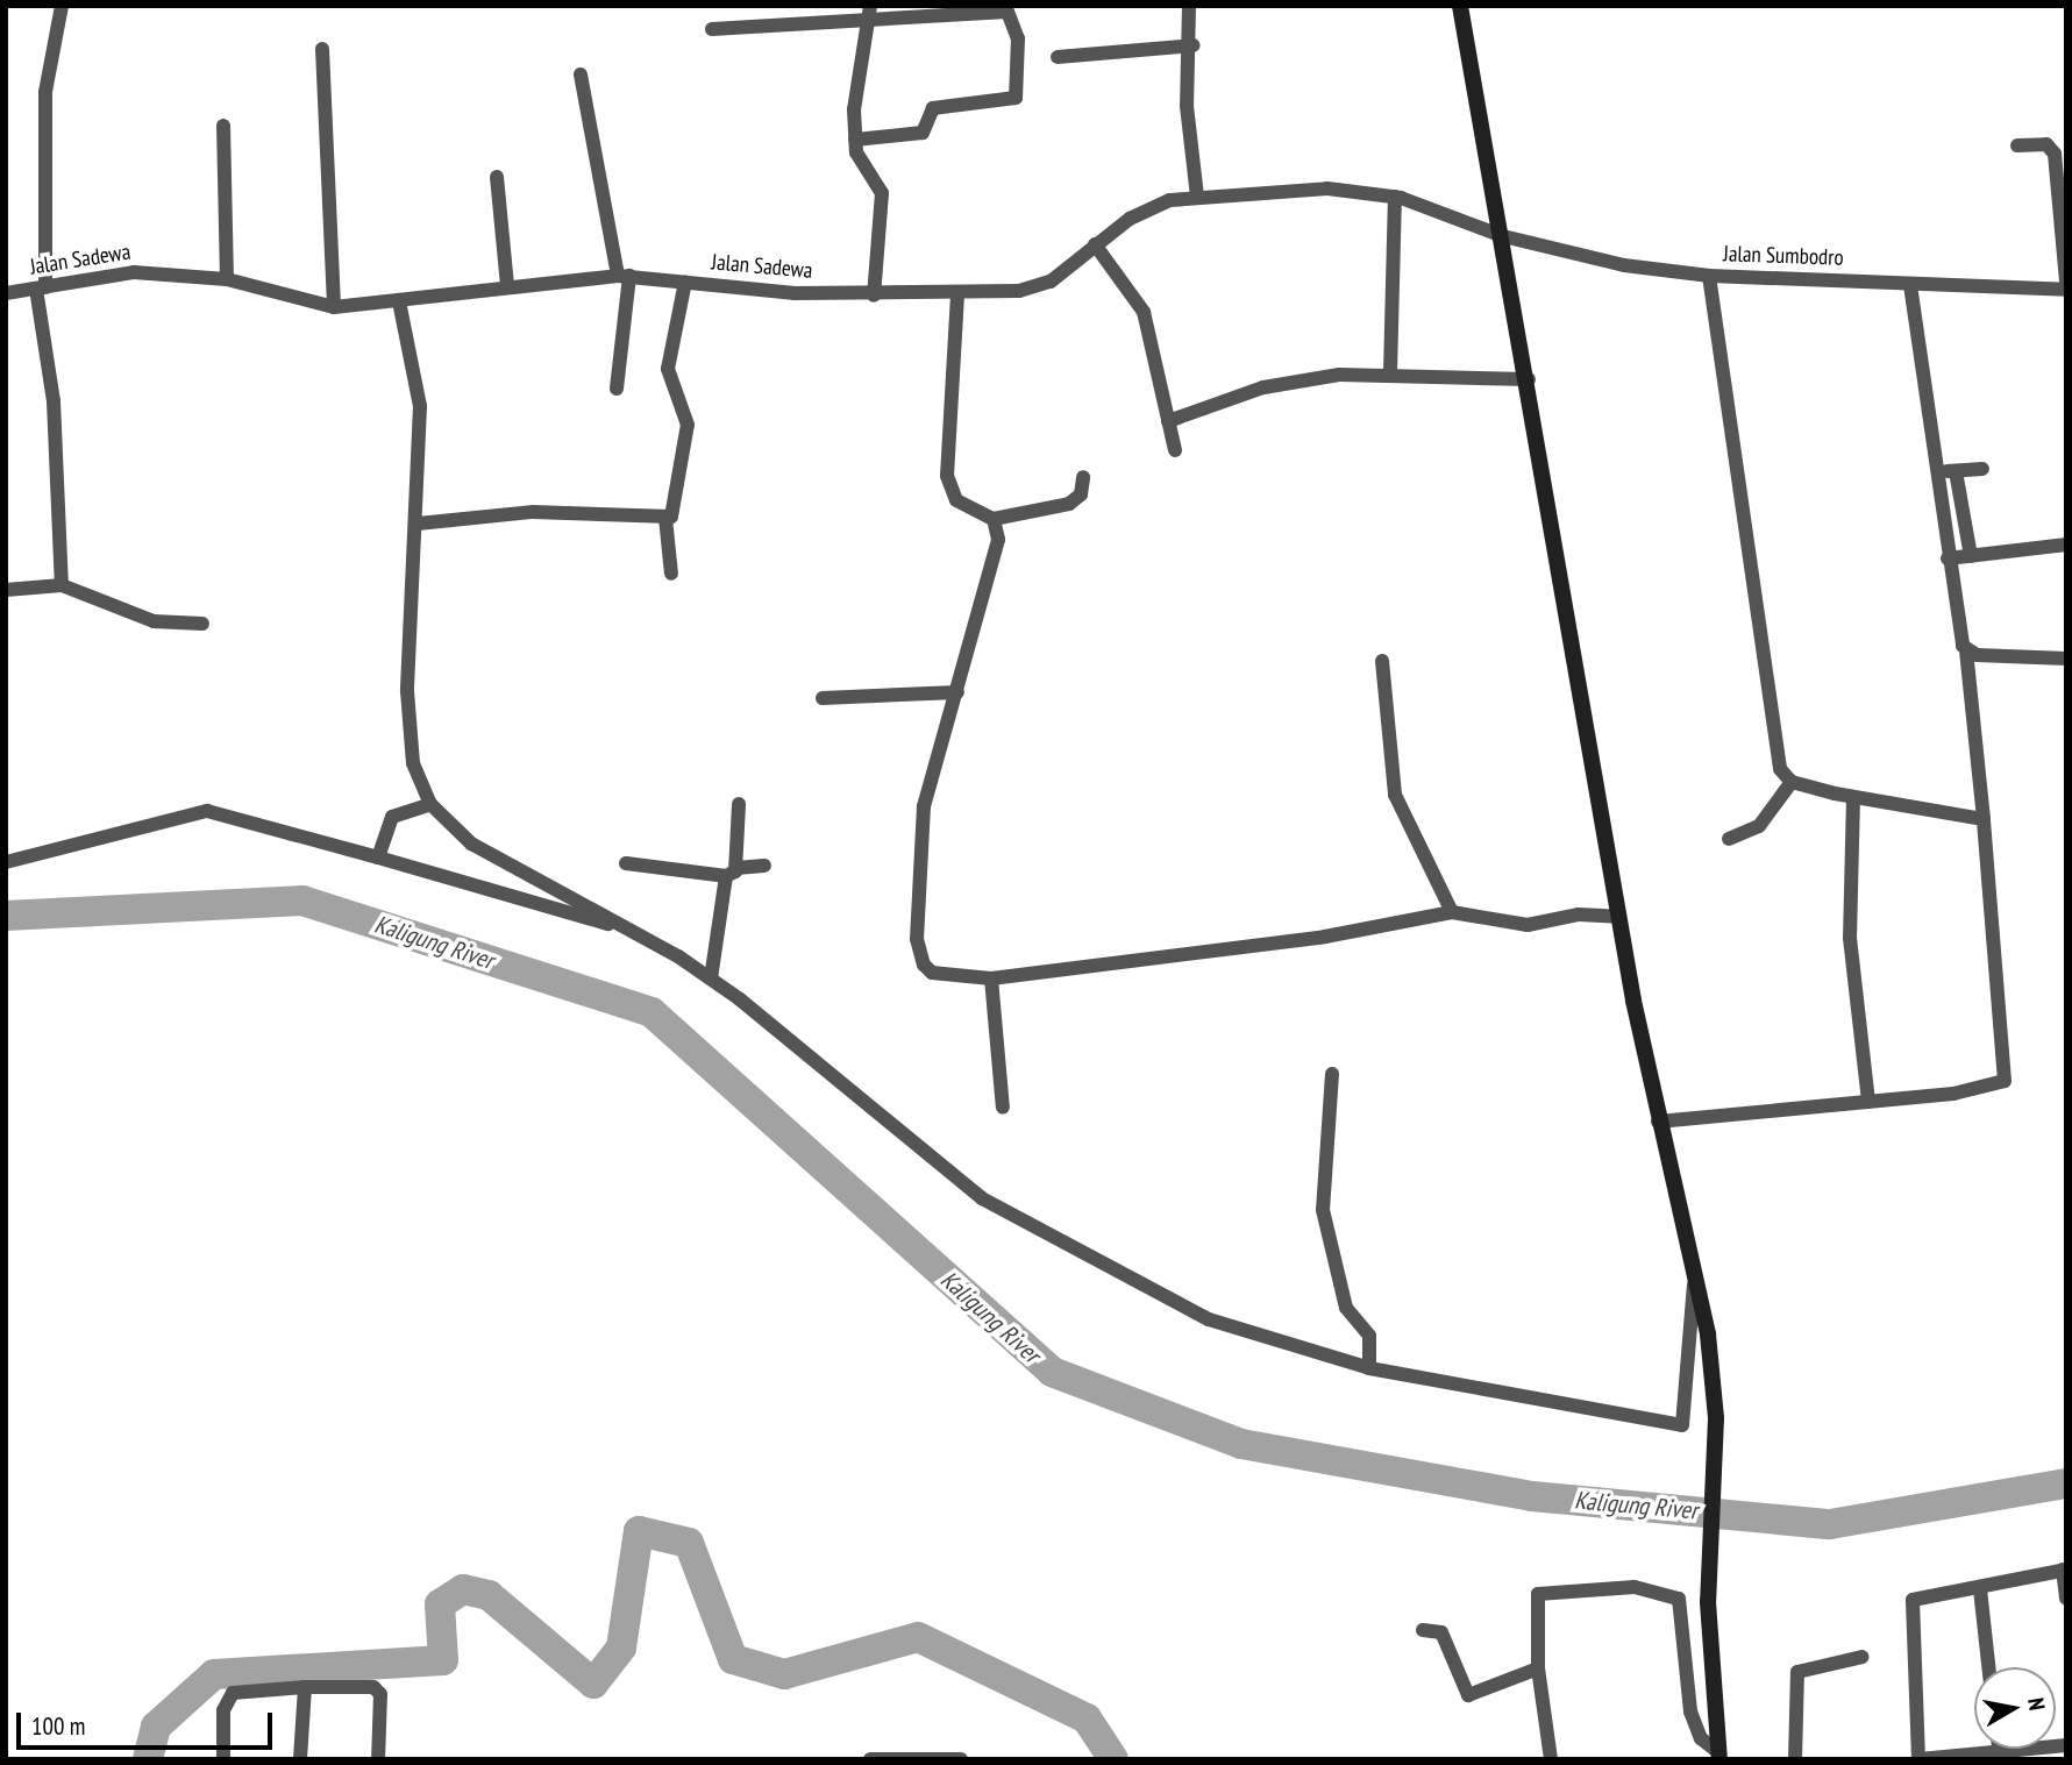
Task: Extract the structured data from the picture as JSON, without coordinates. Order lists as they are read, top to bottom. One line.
{"streets":{"street":["Jalan Sumbodro","Jalan Sadewa"]},"crossings":[["Jalan Sumbodro","Jalan Sadewa"]],"water":["Kaligung River"],"scale_bar":"100 m","north":"right"}
